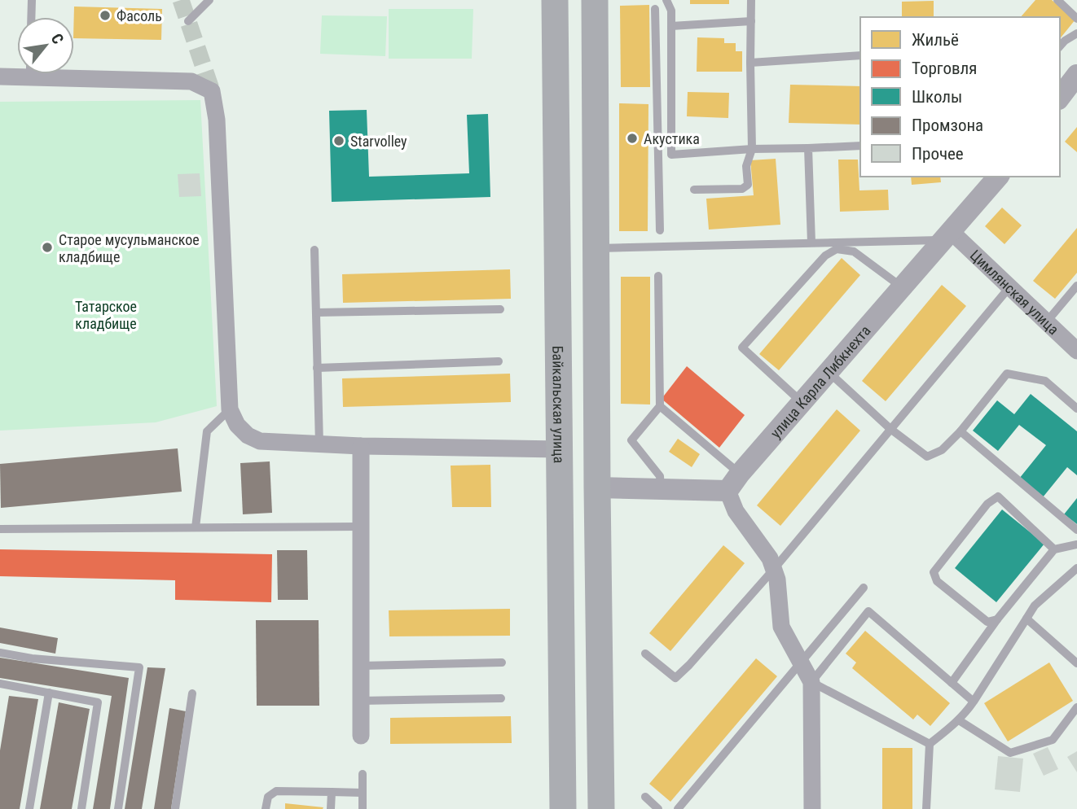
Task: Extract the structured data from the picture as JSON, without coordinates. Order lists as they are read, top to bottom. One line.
{"streets":{"main road":["Байкальская улица"],"street":["Цимлянская улица","улица Карла Либкнехта"]},"crossings":[["Цимлянская улица","улица Карла Либкнехта"]],"parks":["Татарское кладбище"],"places":["Фасоль","Акустика","Starvolley","Старое мусульманское кладбище"],"legend":["Жильё","Торговля","Школы","Промзона","Прочее"],"north":"top right"}
